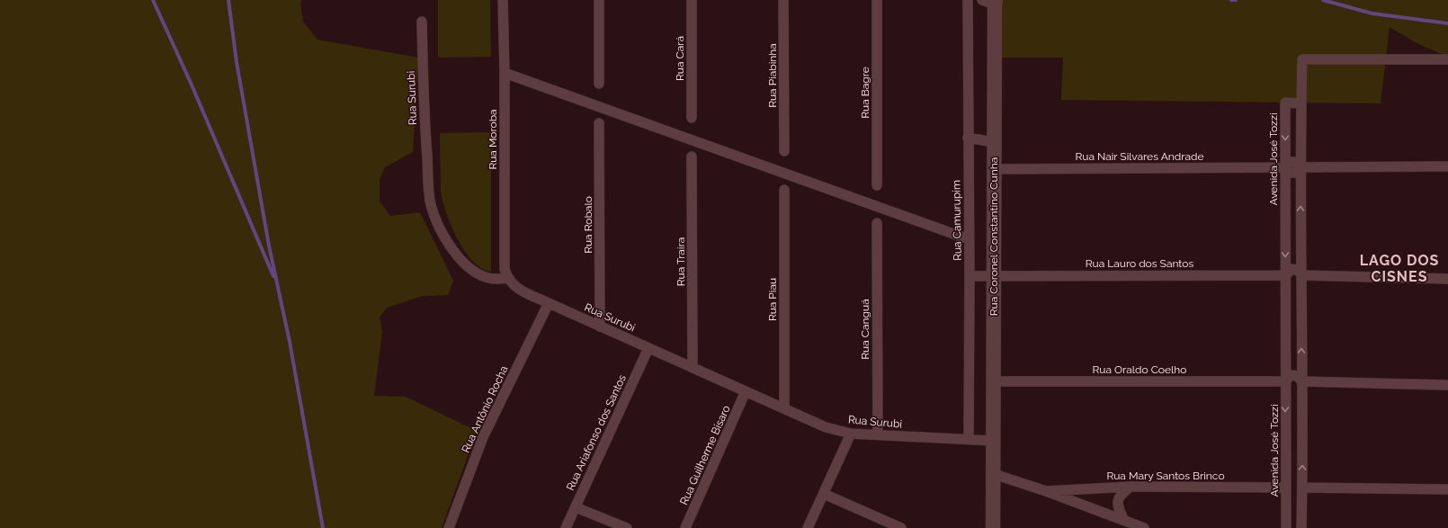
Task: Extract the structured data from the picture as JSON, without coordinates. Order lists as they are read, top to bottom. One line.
{"streets":{"street":["Rua Cará","Rua Piabinha","Rua Bagre","Rua Surubi","Rua Moroba","Rua Nair Silvares Andrade","Avenida José Tozzi","Rua Camurupim","Rua Robalo","Rua Coronel Constantino Cunha","Rua Traíra","Rua Lauro dos Santos","Rua Piau","Rua Canguá","Rua Oraldo Coelho","Rua Antônio Rocha","Rua Ariafonso dos Santos","Rua Guilherme Bisaro","Rua Mary Santos Brinco"]},"crossings":[["Rua Surubi","Rua Moroba"],["Rua Surubi","Rua Camurupim"],["Rua Surubi","Rua Robalo"],["Rua Surubi","Rua Coronel Constantino Cunha"],["Rua Surubi","Rua Traíra"],["Rua Surubi","Rua Piau"],["Rua Surubi","Rua Canguá"],["Rua Surubi","Rua Antônio Rocha"],["Rua Surubi","Rua Ariafonso dos Santos"],["Rua Surubi","Rua Guilherme Bisaro"],["Rua Nair Silvares Andrade","Avenida José Tozzi"],["Rua Nair Silvares Andrade","Rua Coronel Constantino Cunha"],["Avenida José Tozzi","Rua Lauro dos Santos"],["Avenida José Tozzi","Rua Oraldo Coelho"],["Avenida José Tozzi","Rua Mary Santos Brinco"],["Rua Camurupim","Rua Lauro dos Santos"],["Rua Coronel Constantino Cunha","Rua Lauro dos Santos"],["Rua Coronel Constantino Cunha","Rua Oraldo Coelho"]],"districts":["LAGO DOS CISNES"]}
